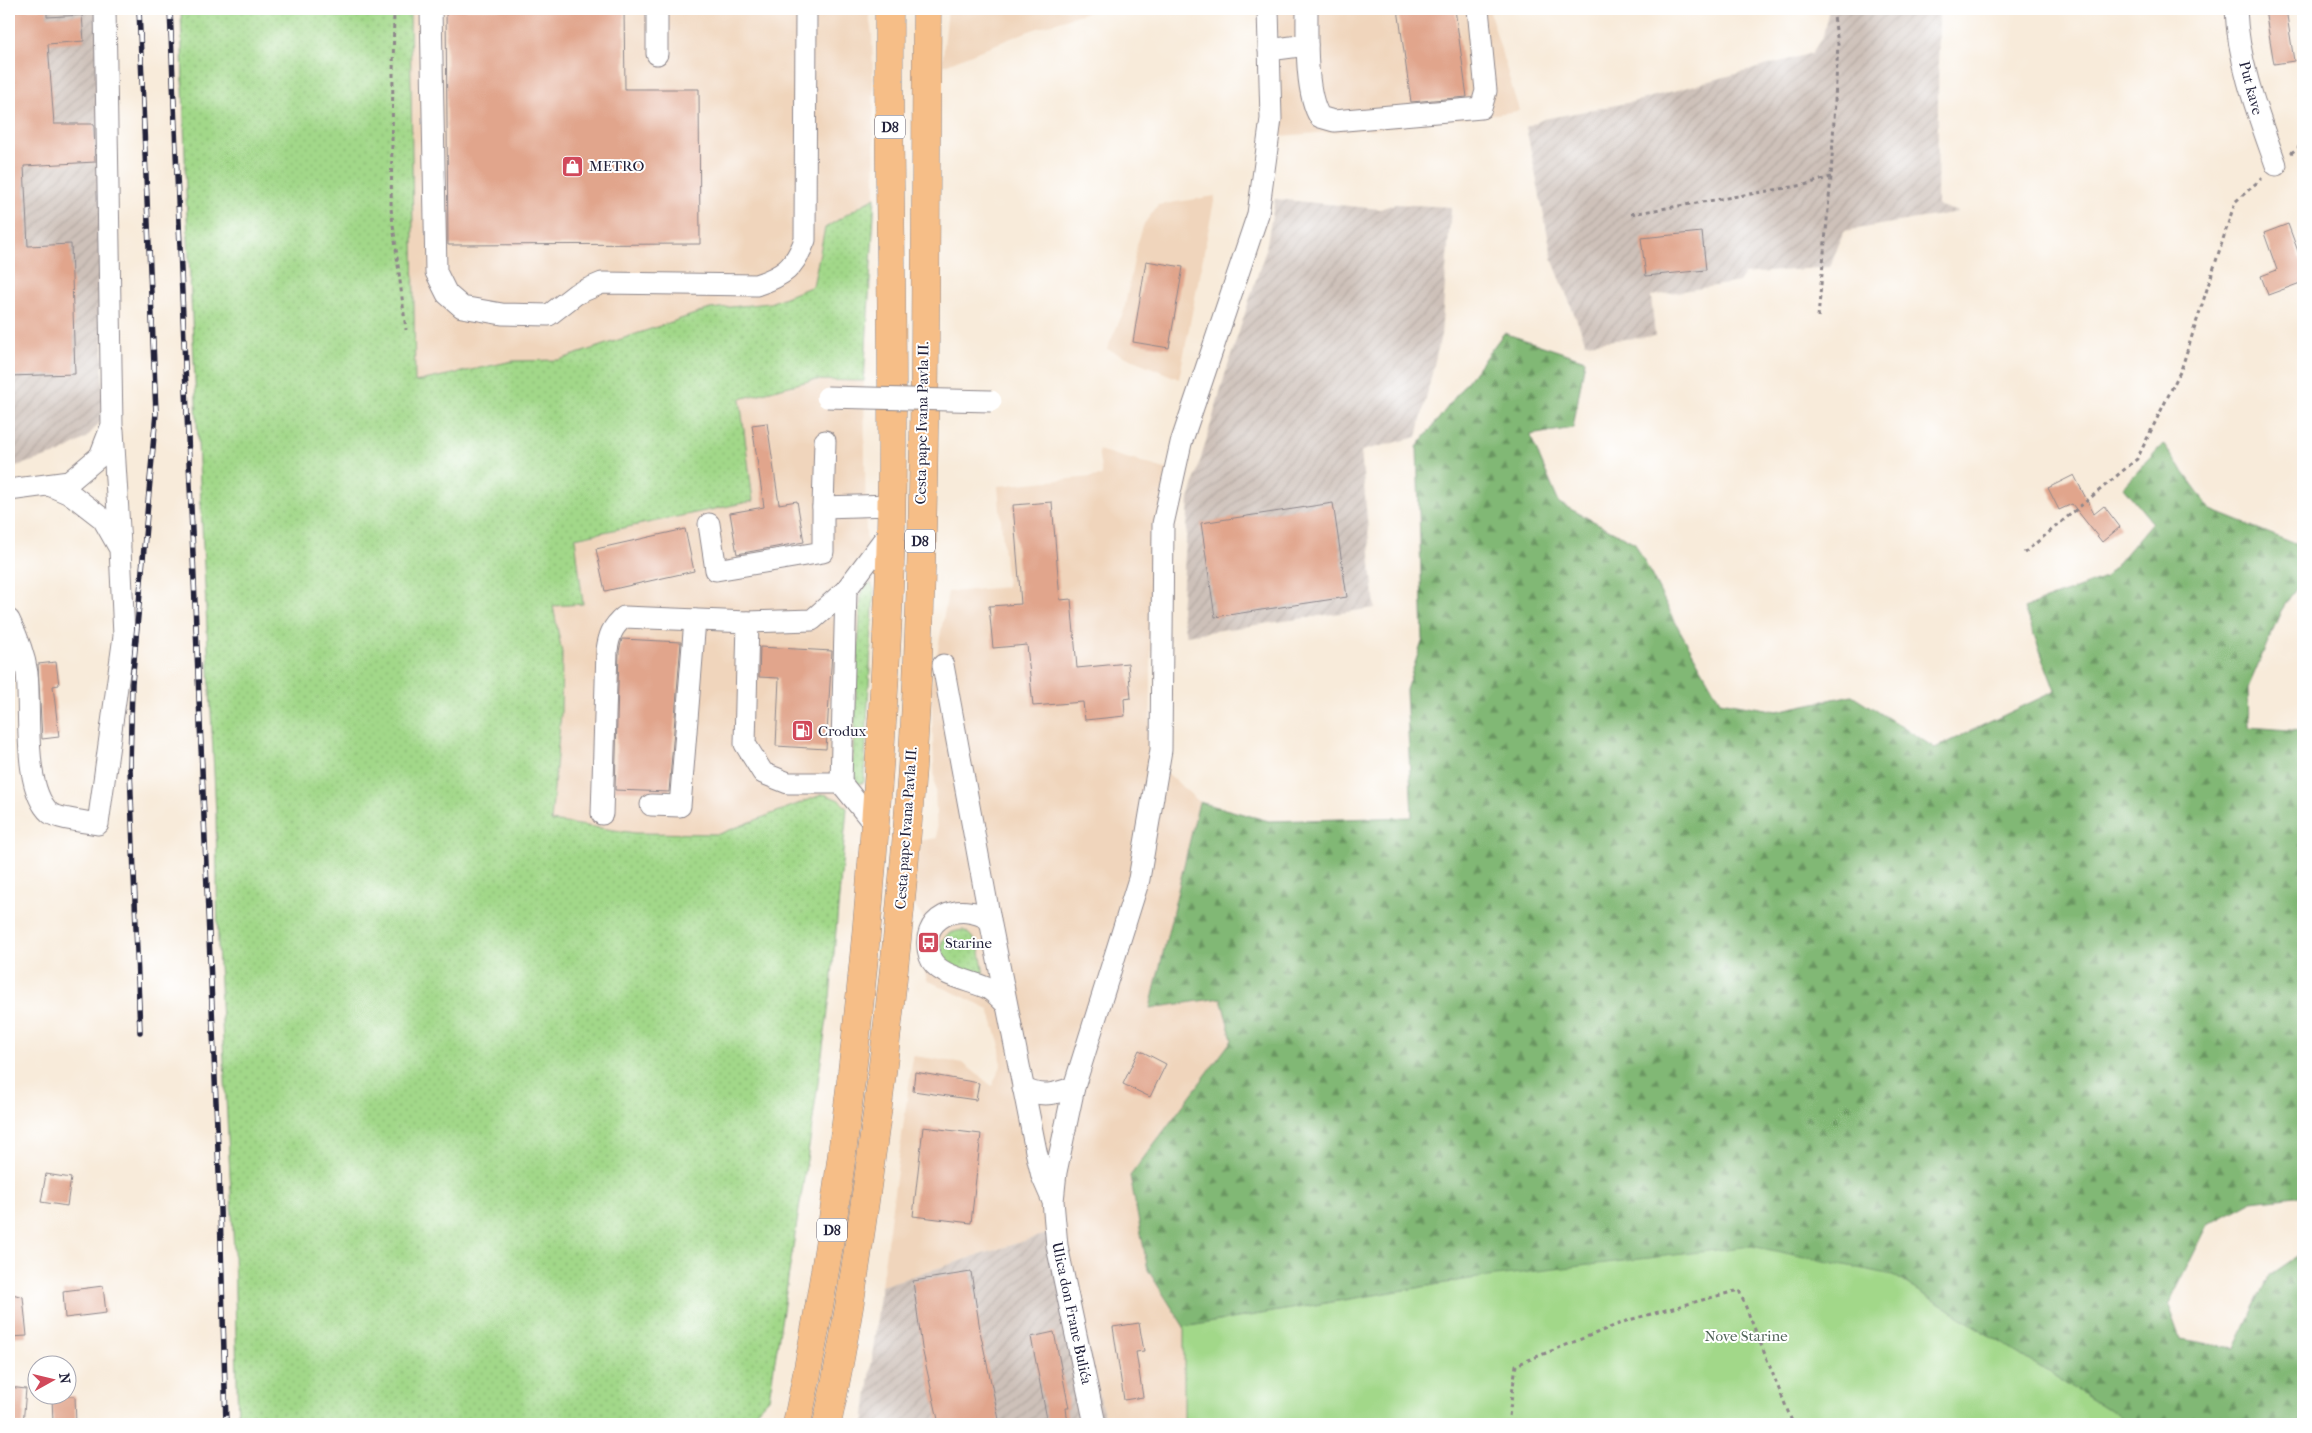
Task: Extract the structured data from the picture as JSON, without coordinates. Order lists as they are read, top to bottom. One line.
{"streets":{"highway":["D8","Cesta pape Ivana Pavla II."],"street":["Put kave","Ulica don Frane Bulića"]},"parks":["Nove Starine"],"places":{"shop":["METRO"],"fuel station":["Crodux"],"bus stop":["Starine"]},"north":"right"}
